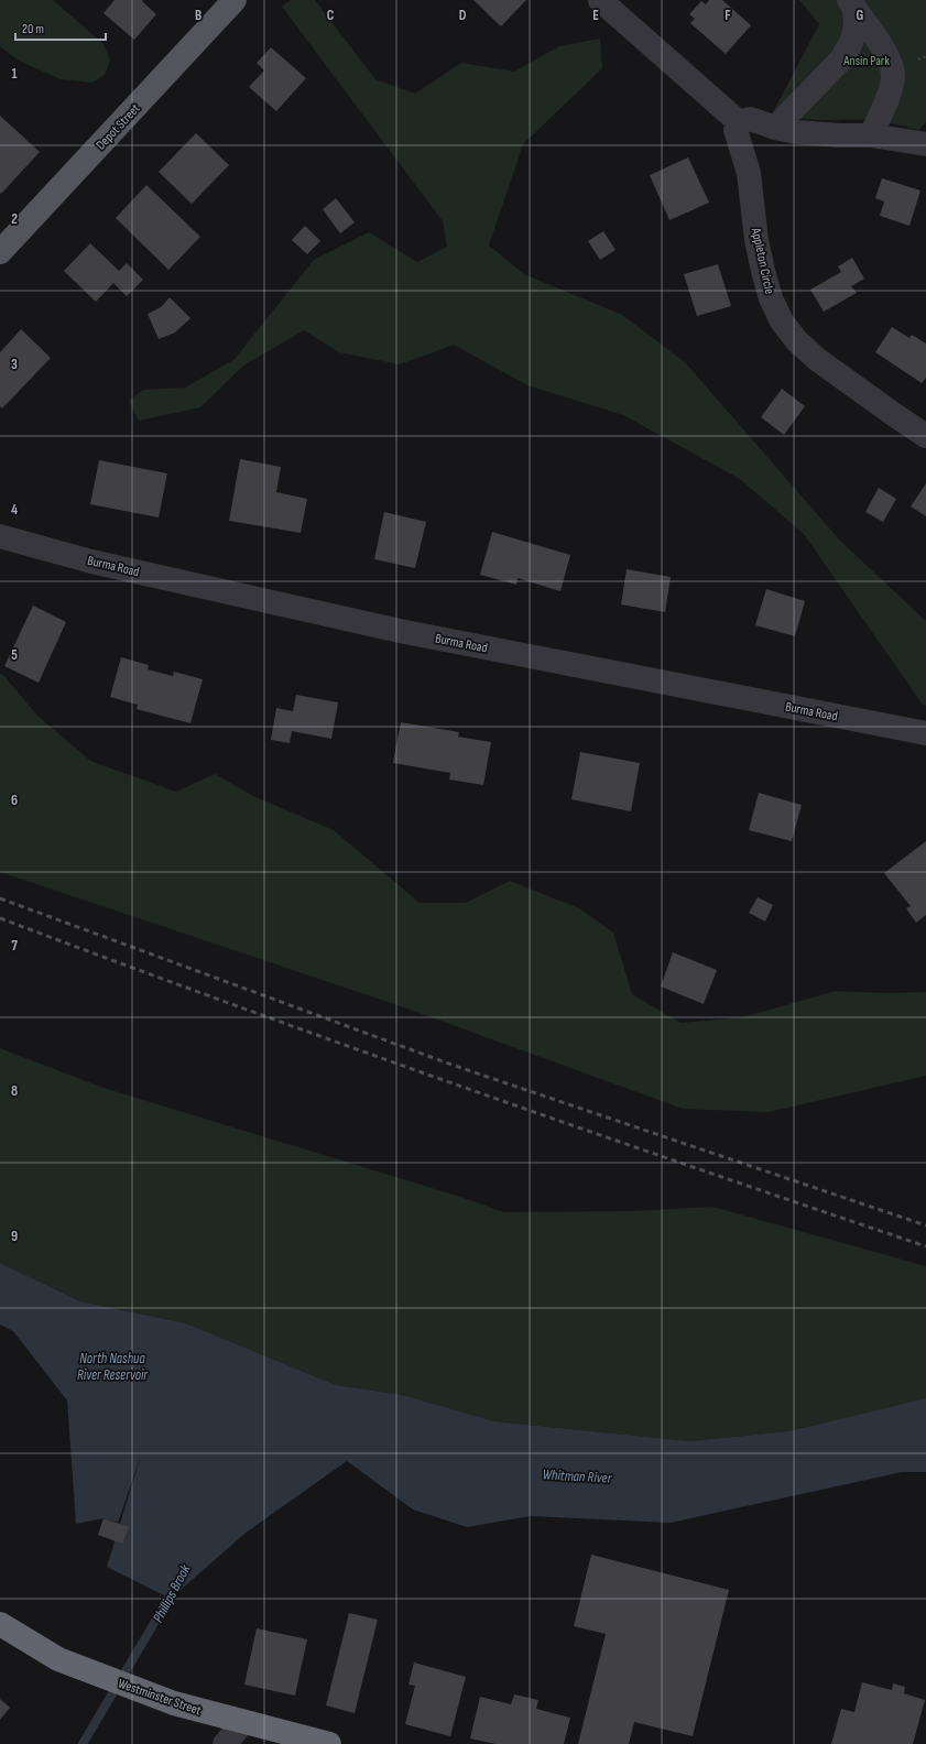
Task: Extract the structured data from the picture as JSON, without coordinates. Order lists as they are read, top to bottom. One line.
{"streets":{"highway":["Westminster Street"],"main road":["Depot Street"],"street":["Appleton Circle","Burma Road"]},"water":["North Nashua River Reservoir","Whitman River","Phillips Brook"],"parks":["Ansin Park"],"scale_bar":"20 m","grid":{"columns":["B","C","D","E","F","G"],"rows":["1","2","3","4","5","6","7","8","9"]}}
